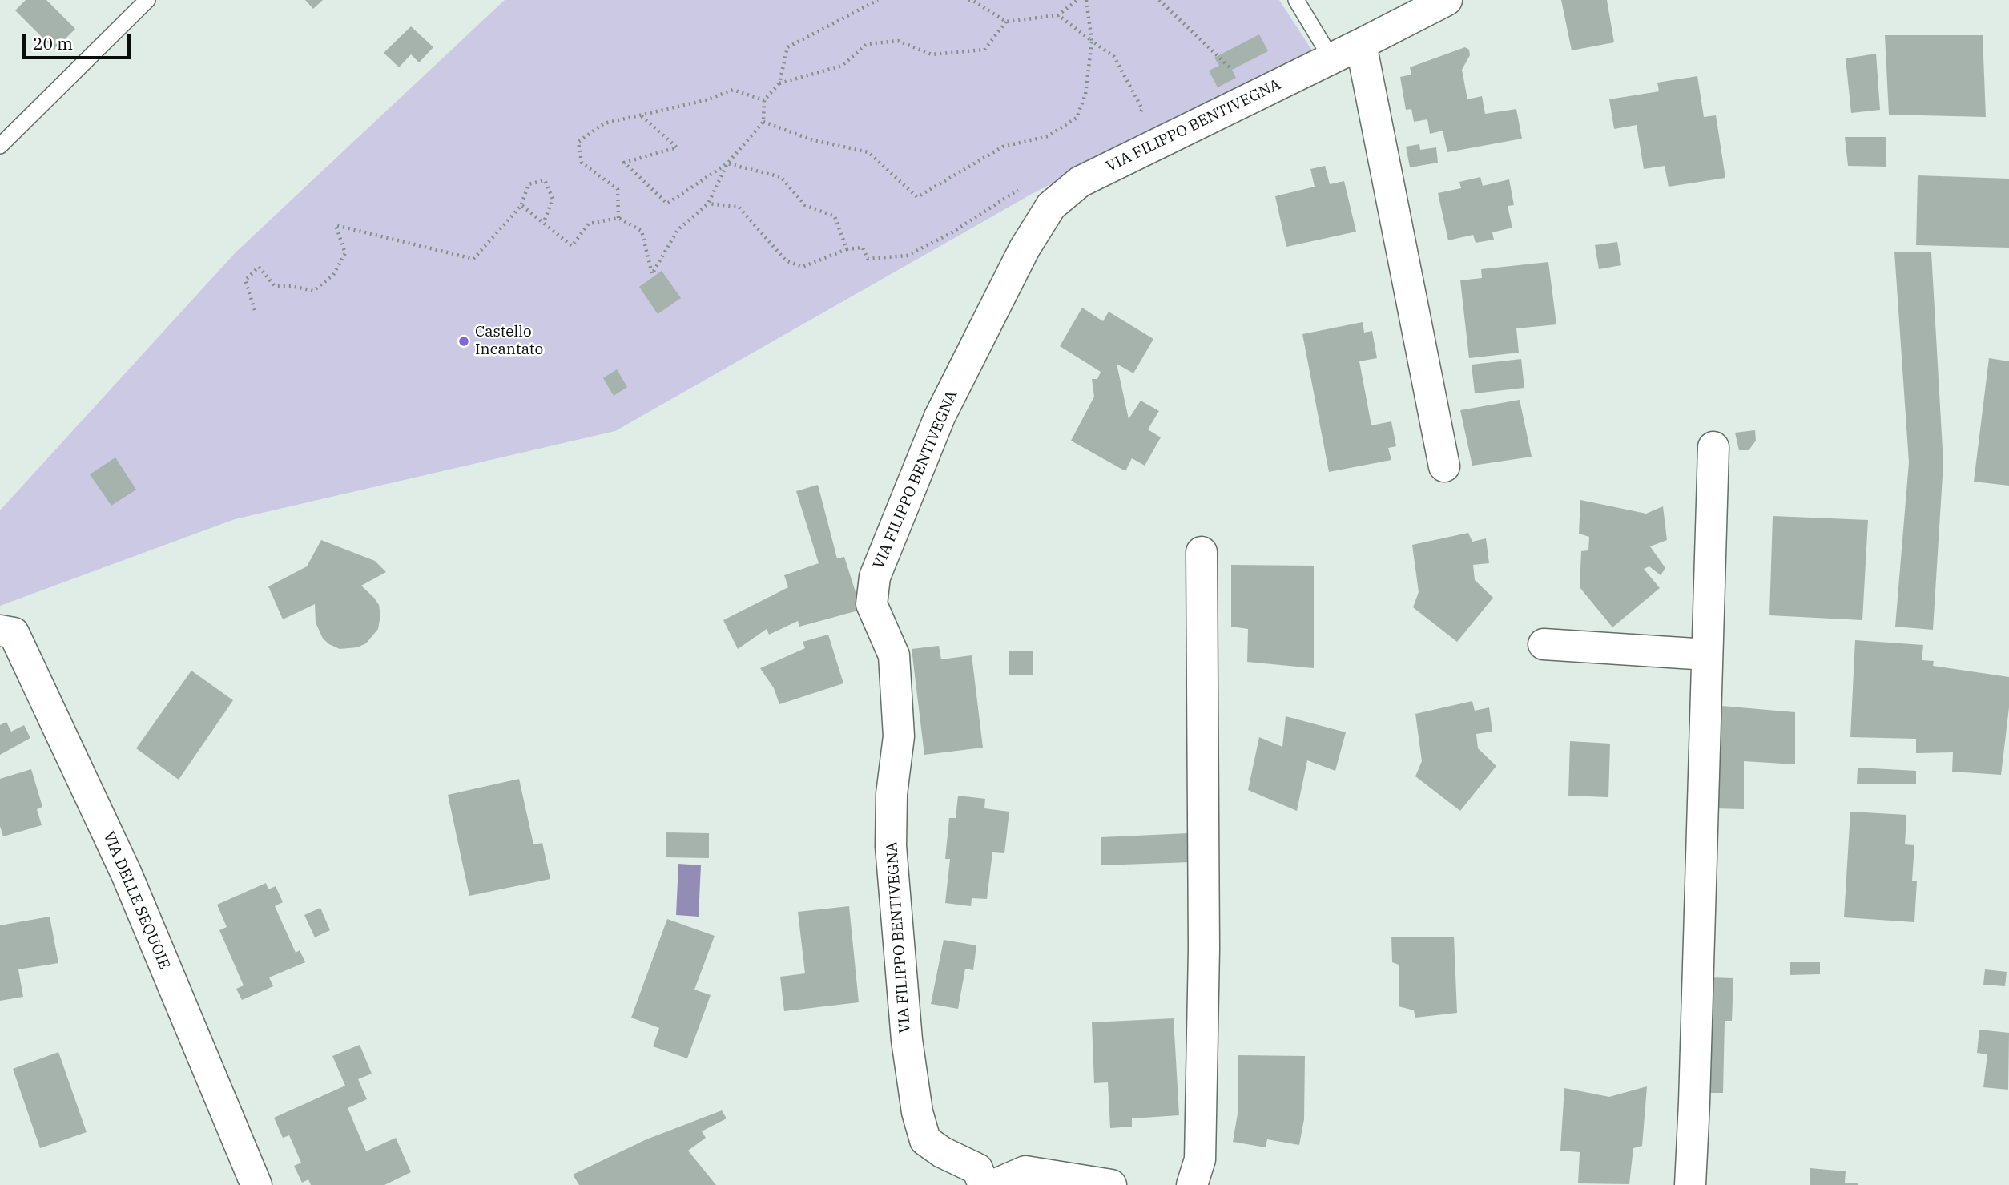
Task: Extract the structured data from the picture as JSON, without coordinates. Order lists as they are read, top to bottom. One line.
{"streets":{"street":["VIA FILIPPO BENTIVEGNA","VIA DELLE SEQUOIE"]},"places":["Castello Incantato"],"scale_bar":"20 m"}
